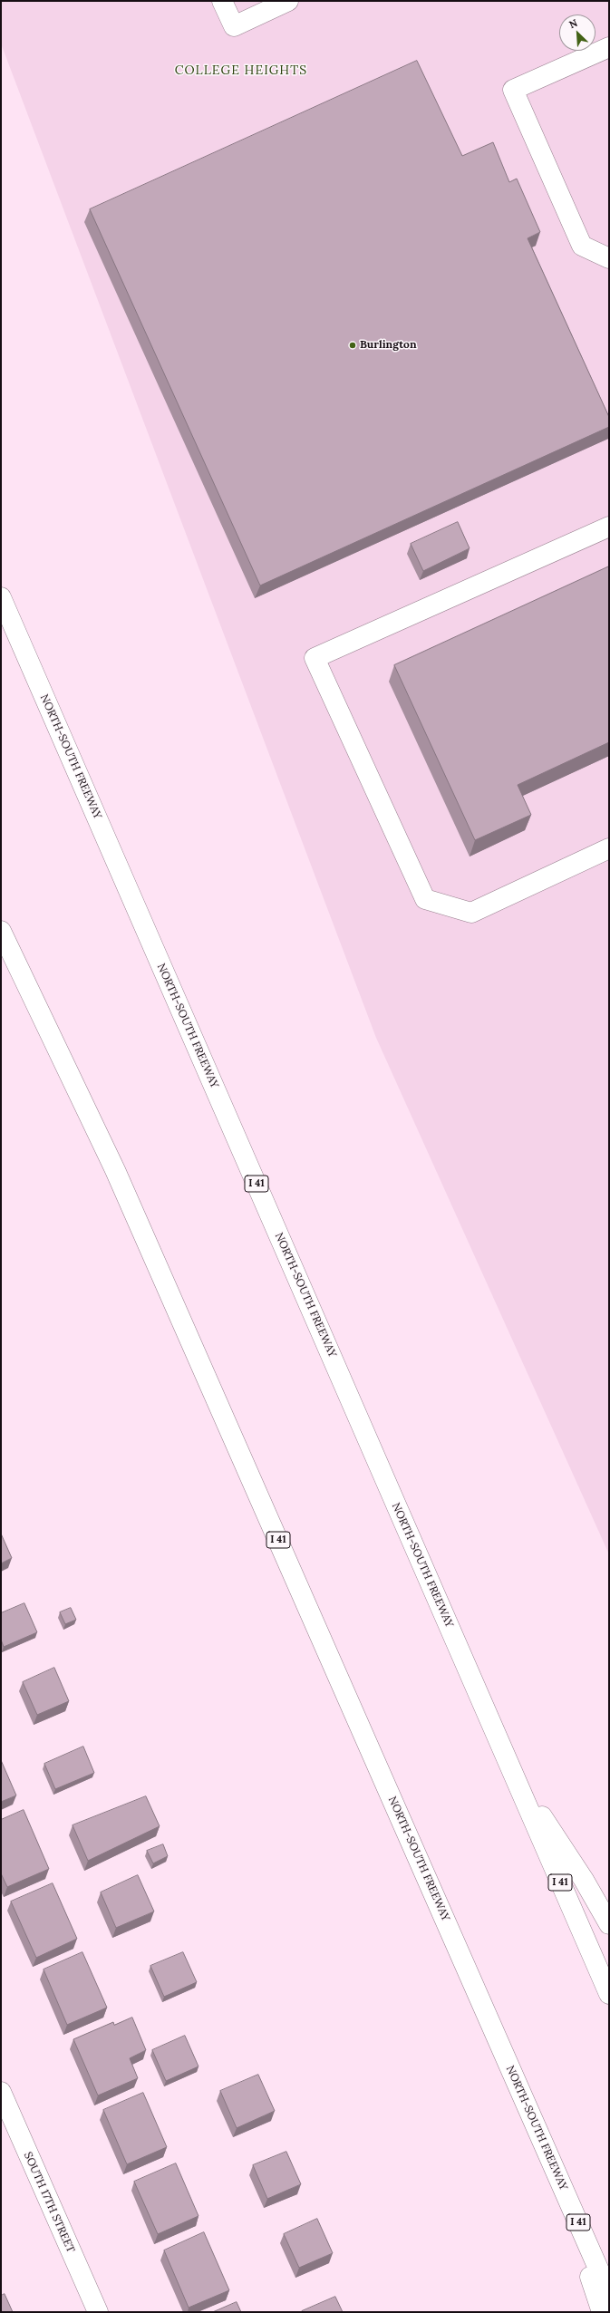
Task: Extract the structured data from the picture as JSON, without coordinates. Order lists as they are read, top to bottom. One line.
{"streets":{"main road":["NORTH-SOUTH FREEWAY","I 41","SOUTH 17TH STREET"]},"districts":["COLLEGE HEIGHTS"],"places":["Burlington"],"north":"top left"}
